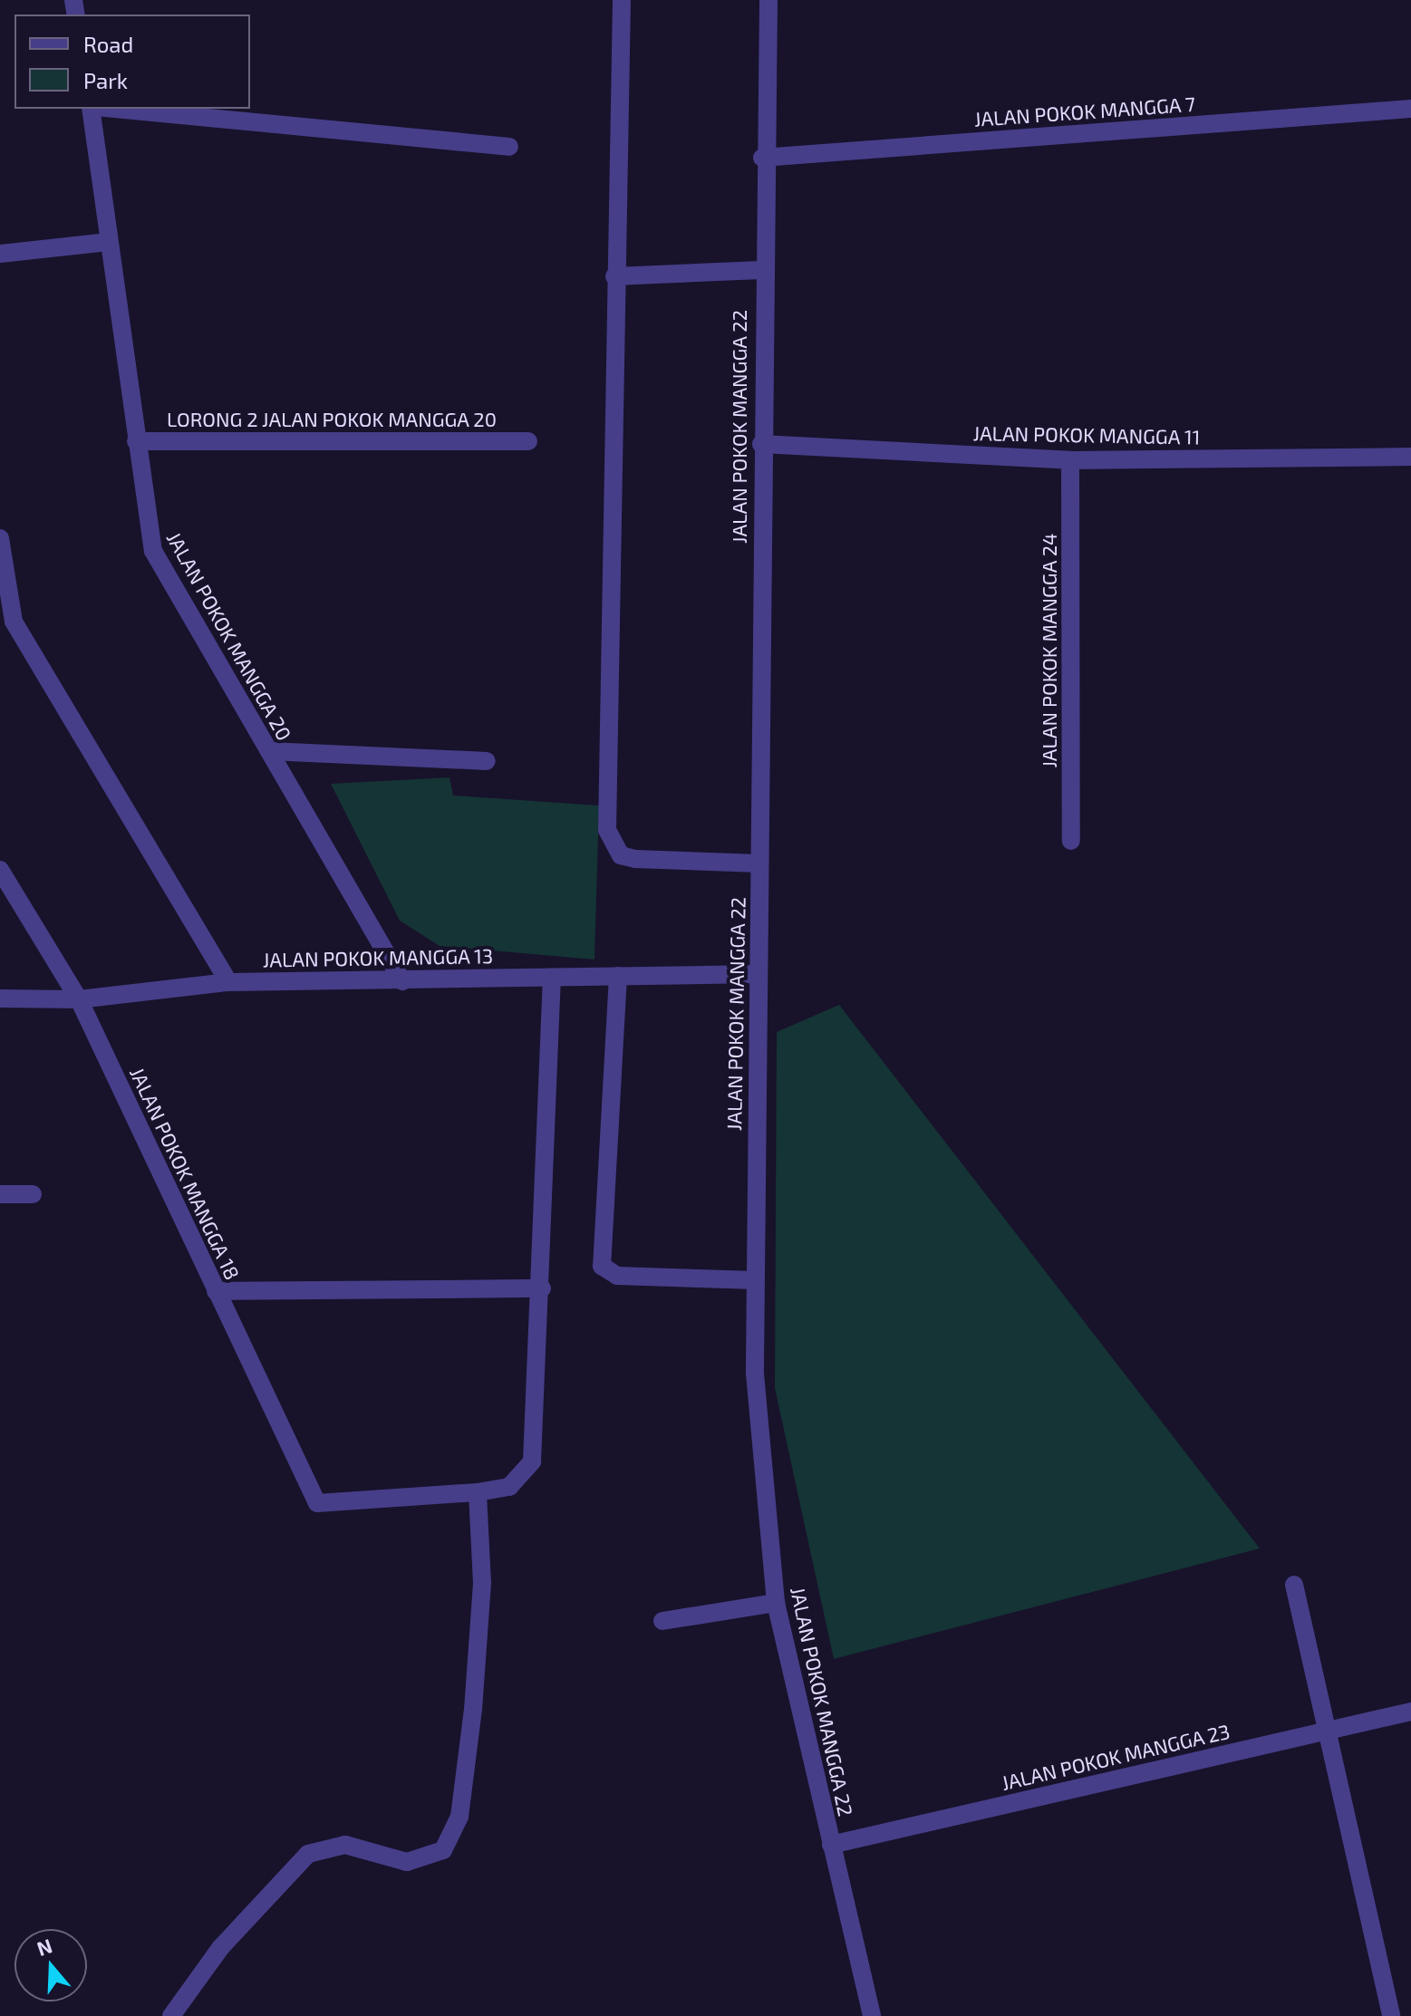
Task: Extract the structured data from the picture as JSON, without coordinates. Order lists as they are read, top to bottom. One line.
{"streets":{"street":["JALAN POKOK MANGGA 7","LORONG 2 JALAN POKOK MANGGA 20","JALAN POKOK MANGGA 22","JALAN POKOK MANGGA 11","JALAN POKOK MANGGA 20","JALAN POKOK MANGGA 24","JALAN POKOK MANGGA 13","JALAN POKOK MANGGA 18","JALAN POKOK MANGGA 23"]},"crossings":[["JALAN POKOK MANGGA 7","JALAN POKOK MANGGA 22"],["LORONG 2 JALAN POKOK MANGGA 20","JALAN POKOK MANGGA 20"],["JALAN POKOK MANGGA 22","JALAN POKOK MANGGA 11"],["JALAN POKOK MANGGA 22","JALAN POKOK MANGGA 13"],["JALAN POKOK MANGGA 22","JALAN POKOK MANGGA 23"],["JALAN POKOK MANGGA 11","JALAN POKOK MANGGA 24"],["JALAN POKOK MANGGA 20","JALAN POKOK MANGGA 13"],["JALAN POKOK MANGGA 13","JALAN POKOK MANGGA 18"]],"legend":["Road","Park"],"north":"top"}
